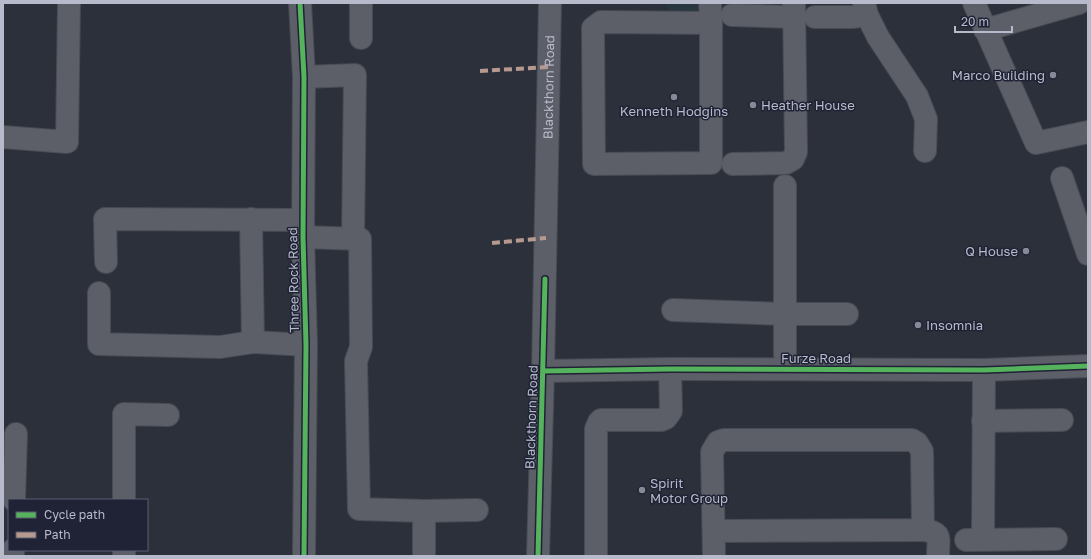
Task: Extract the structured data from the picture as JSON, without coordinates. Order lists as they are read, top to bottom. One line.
{"streets":{"street":["Blackthorn Road","Three Rock Road","Furze Road"]},"crossings":[["Blackthorn Road","Furze Road"]],"places":["Marco Building","Kenneth Hodgins","Heather House","Q House","Insomnia","Spirit Motor Group"],"legend":["Cycle path","Path"],"scale_bar":"20 m"}
